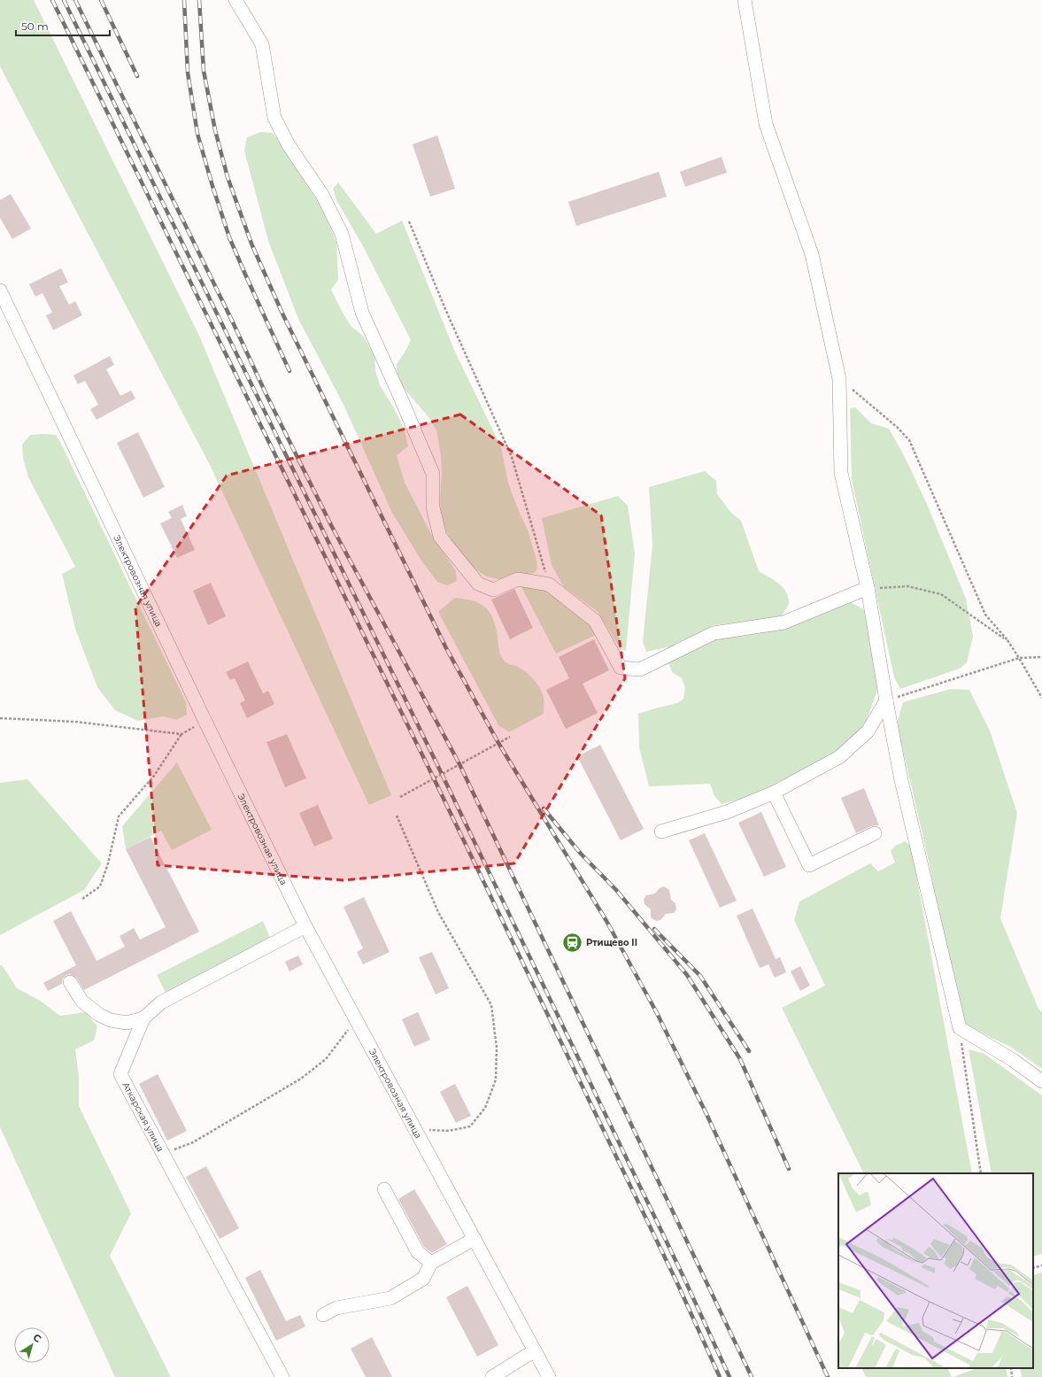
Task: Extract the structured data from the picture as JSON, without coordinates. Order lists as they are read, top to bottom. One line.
{"streets":{"street":["Электровозная улица","Аткарская улица"]},"crossings":[["Электровозная улица","Аткарская улица"]],"places":{"station":["Ртищево II"]},"scale_bar":"50 m","north":"top right"}
